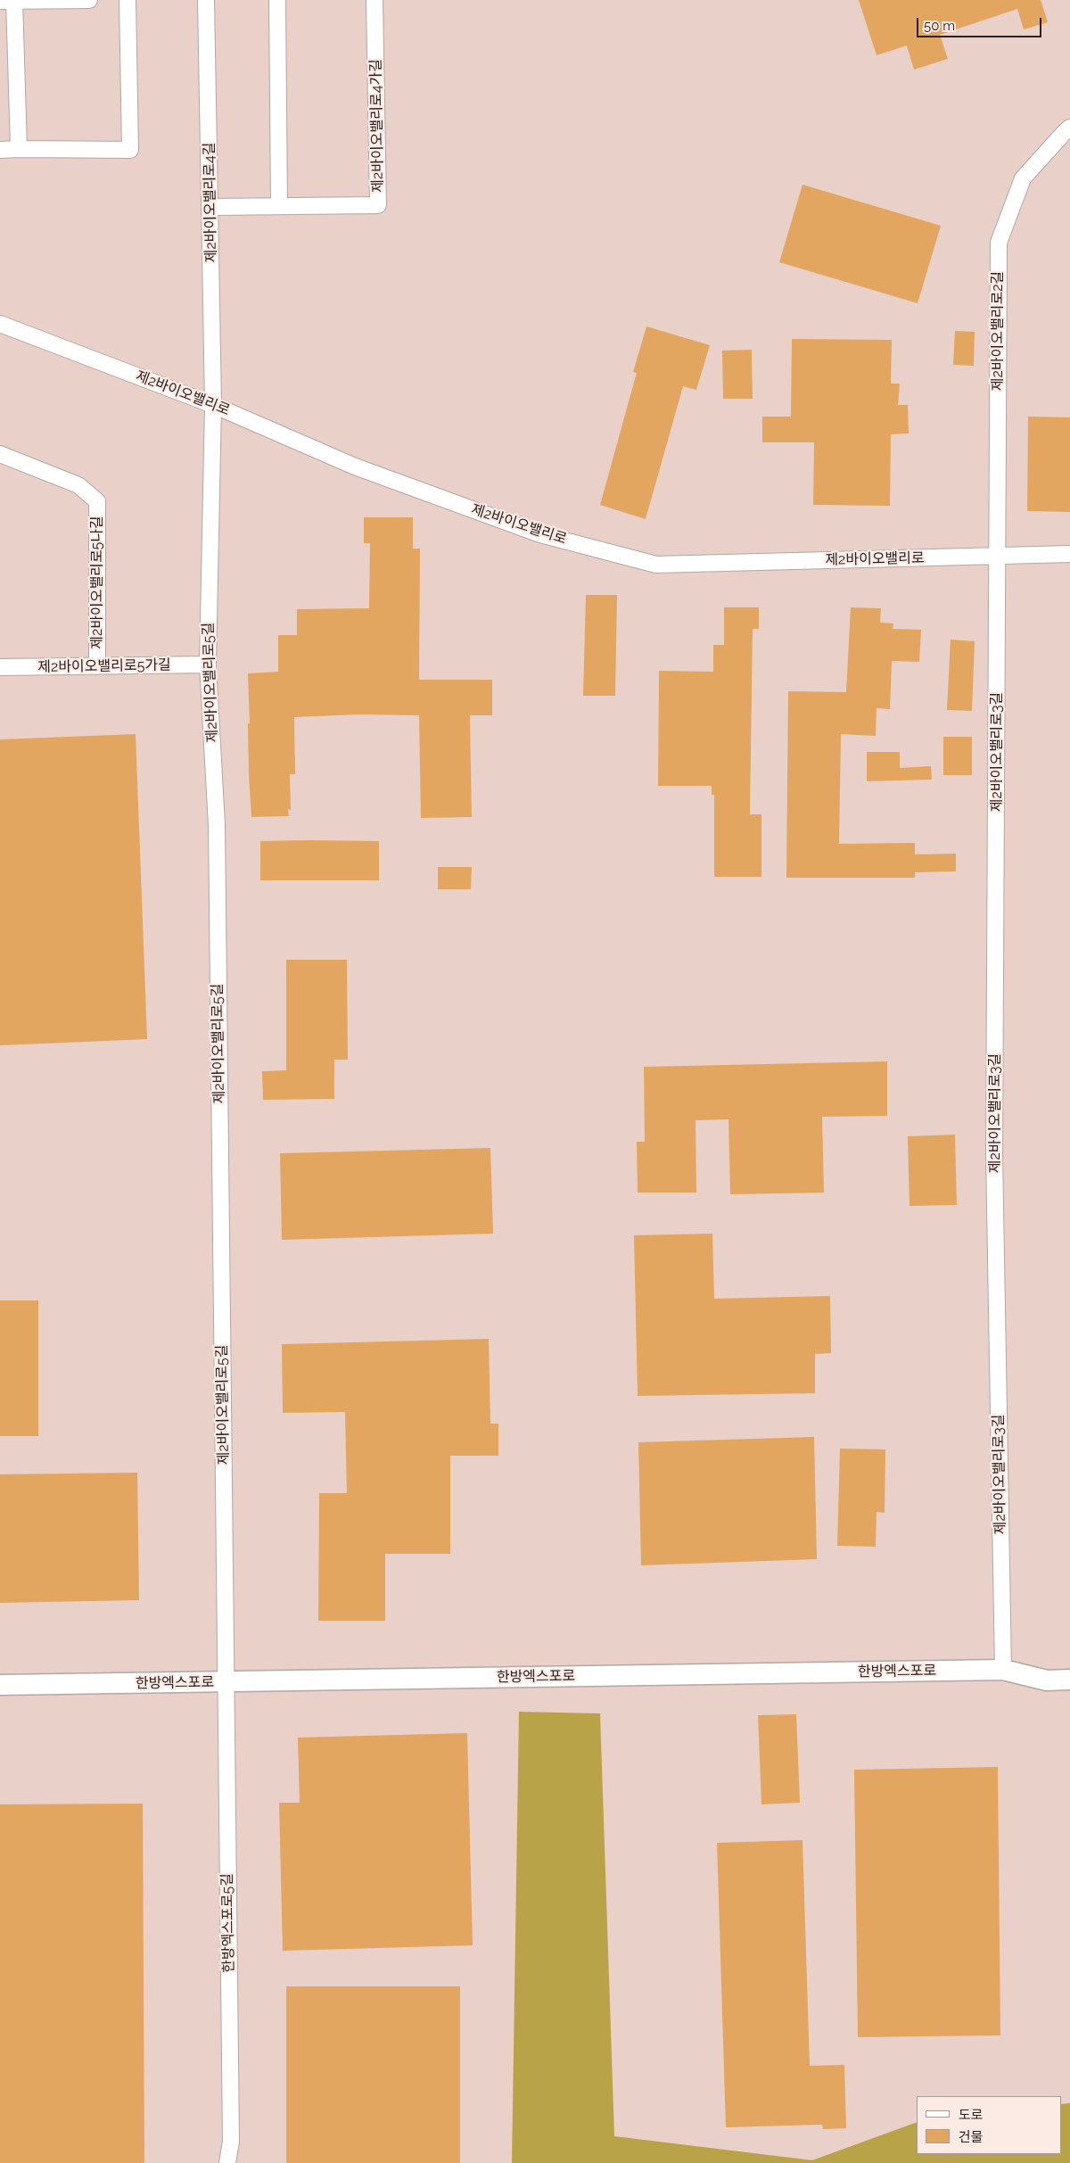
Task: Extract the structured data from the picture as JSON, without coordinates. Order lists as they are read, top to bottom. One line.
{"streets":{"street":["제2바이오밸리로4가길","제2바이오밸리로4길","제2바이오밸리로2길","제2바이오밸리로","제2바이오밸리로5나길","제2바이오밸리로5가길","제2바이오밸리로5길","제2바이오밸리로3길","한방엑스포로","한방엑스포로5길"]},"crossings":[["제2바이오밸리로4가길","제2바이오밸리로4길"],["제2바이오밸리로4길","제2바이오밸리로"],["제2바이오밸리로4길","제2바이오밸리로5길"],["제2바이오밸리로2길","제2바이오밸리로"],["제2바이오밸리로2길","제2바이오밸리로3길"],["제2바이오밸리로","제2바이오밸리로5길"],["제2바이오밸리로","제2바이오밸리로3길"],["제2바이오밸리로5나길","제2바이오밸리로5가길"],["제2바이오밸리로5가길","제2바이오밸리로5길"],["제2바이오밸리로5길","한방엑스포로"],["제2바이오밸리로5길","한방엑스포로5길"],["제2바이오밸리로3길","한방엑스포로"],["한방엑스포로","한방엑스포로5길"]],"legend":["도로","건물"],"scale_bar":"50 m"}
